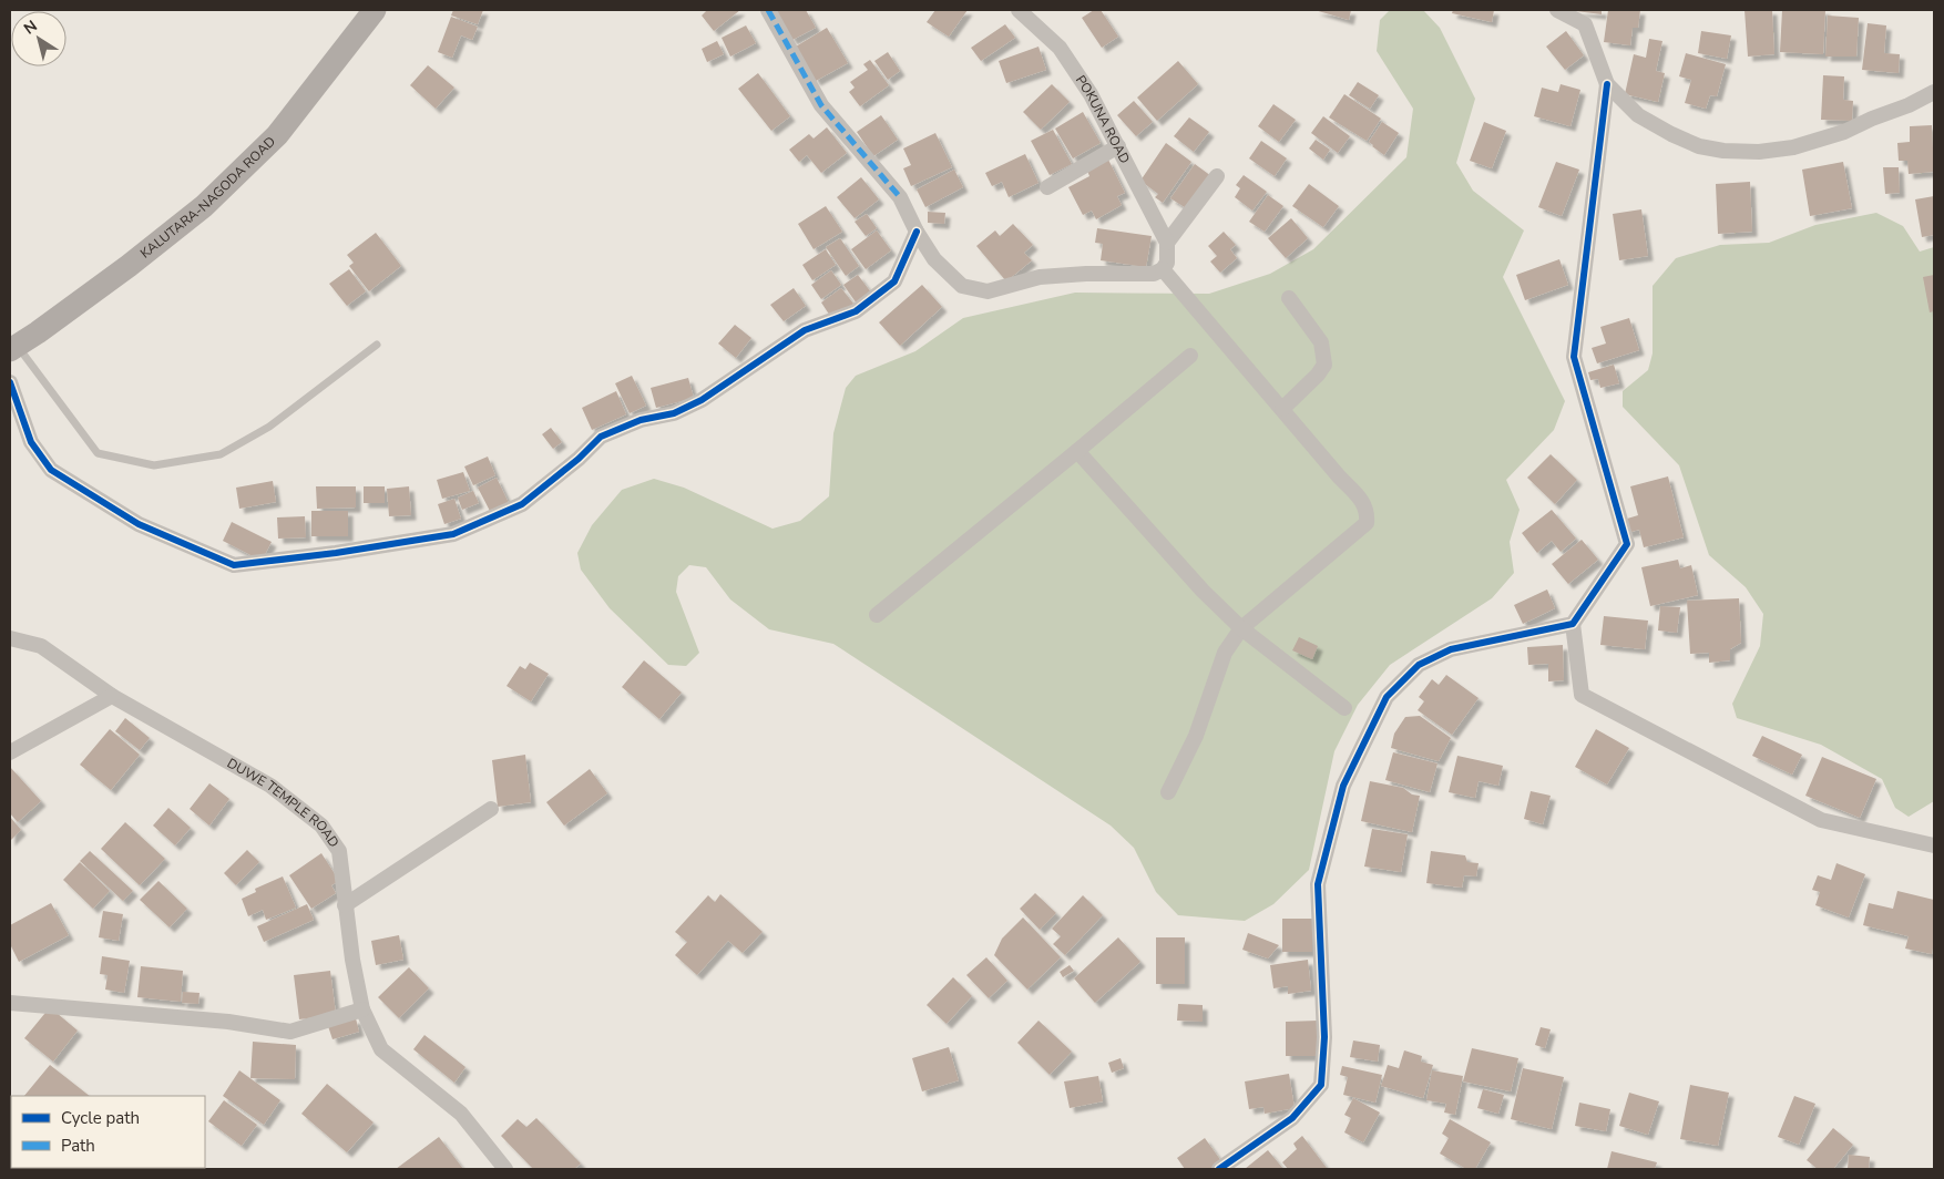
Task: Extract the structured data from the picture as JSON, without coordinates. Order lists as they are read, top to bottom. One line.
{"streets":{"main road":["KALUTARA-NAGODA ROAD"],"street":["POKUNA ROAD","DUWE TEMPLE ROAD"]},"legend":["Cycle path","Path"],"north":"top left"}
